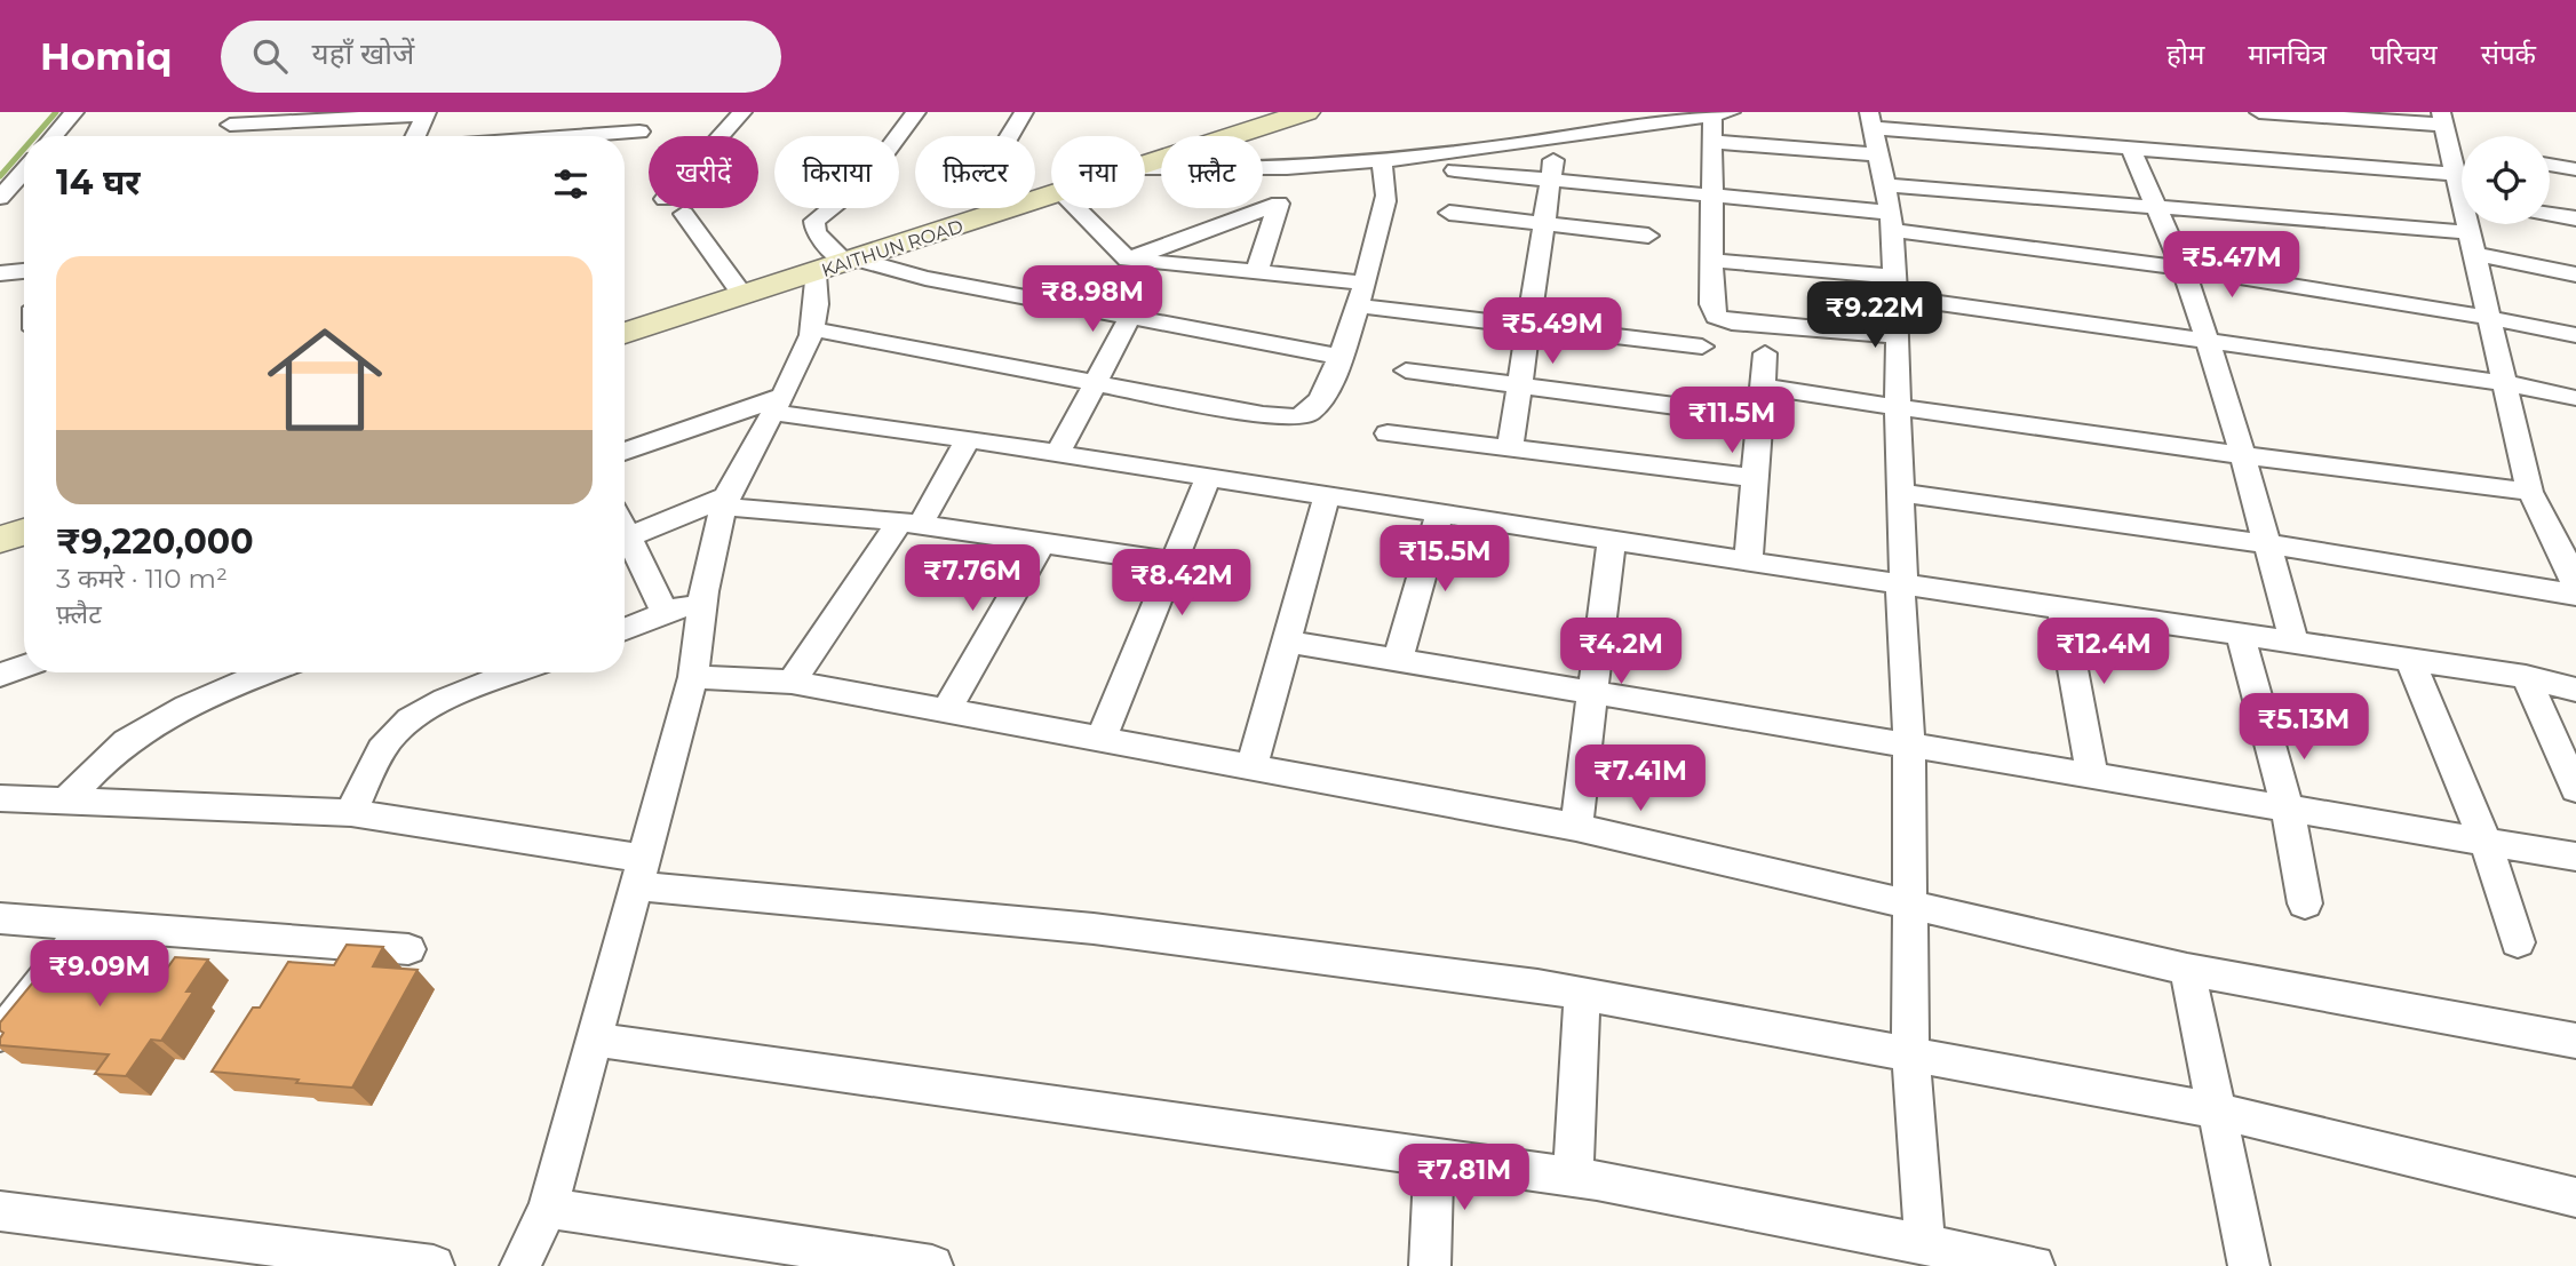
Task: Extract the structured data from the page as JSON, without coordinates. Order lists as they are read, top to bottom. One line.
{"streets":{"street":["KAITHUN ROAD"]},"page":{"header":"Homiq","search":"यहाँ खोजें","nav":["होम","मानचित्र","परिचय","संपर्क"],"chip":["खरीदें","किराया","फ़िल्टर","नया","फ़्लैट"],"heading":"14 घर","price":["₹5.47M","₹8.98M","₹9.22M","₹5.49M","₹11.5M","₹15.5M","₹7.76M","₹8.42M","₹4.2M","₹12.4M","₹5.13M","₹7.41M","₹9.09M","₹7.81M"],"list":[{"name":"₹9,220,000","note":"3 कमरे · 110 m² · फ़्लैट"}]}}
